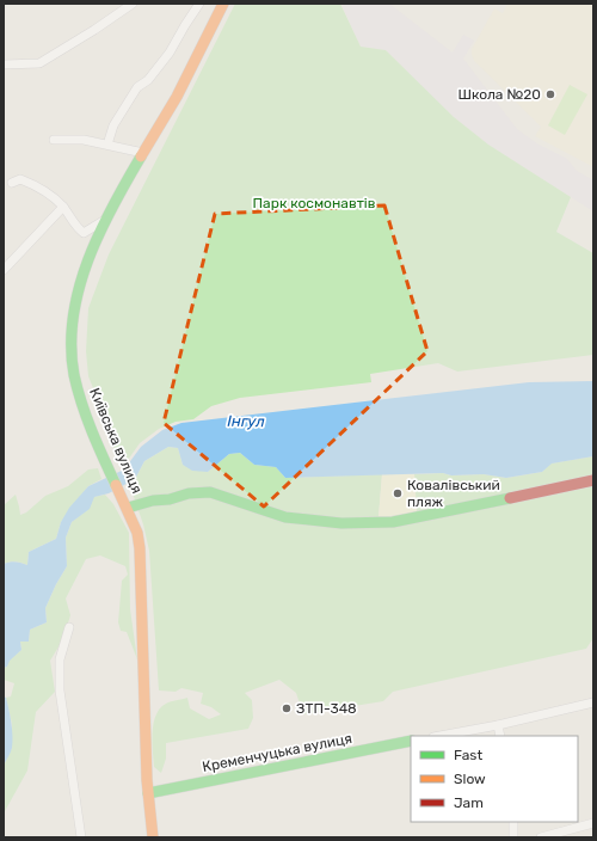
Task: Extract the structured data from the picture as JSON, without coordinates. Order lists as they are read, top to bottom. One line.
{"streets":{"street":["Київська вулиця","Кременчуцька вулиця"]},"crossings":[["Київська вулиця","Кременчуцька вулиця"]],"water":["Інгул"],"parks":["Парк космонавтів"],"places":["Школа №20","Ковалівський пляж","ЗТП-348"],"legend":["Fast","Slow","Jam"]}
